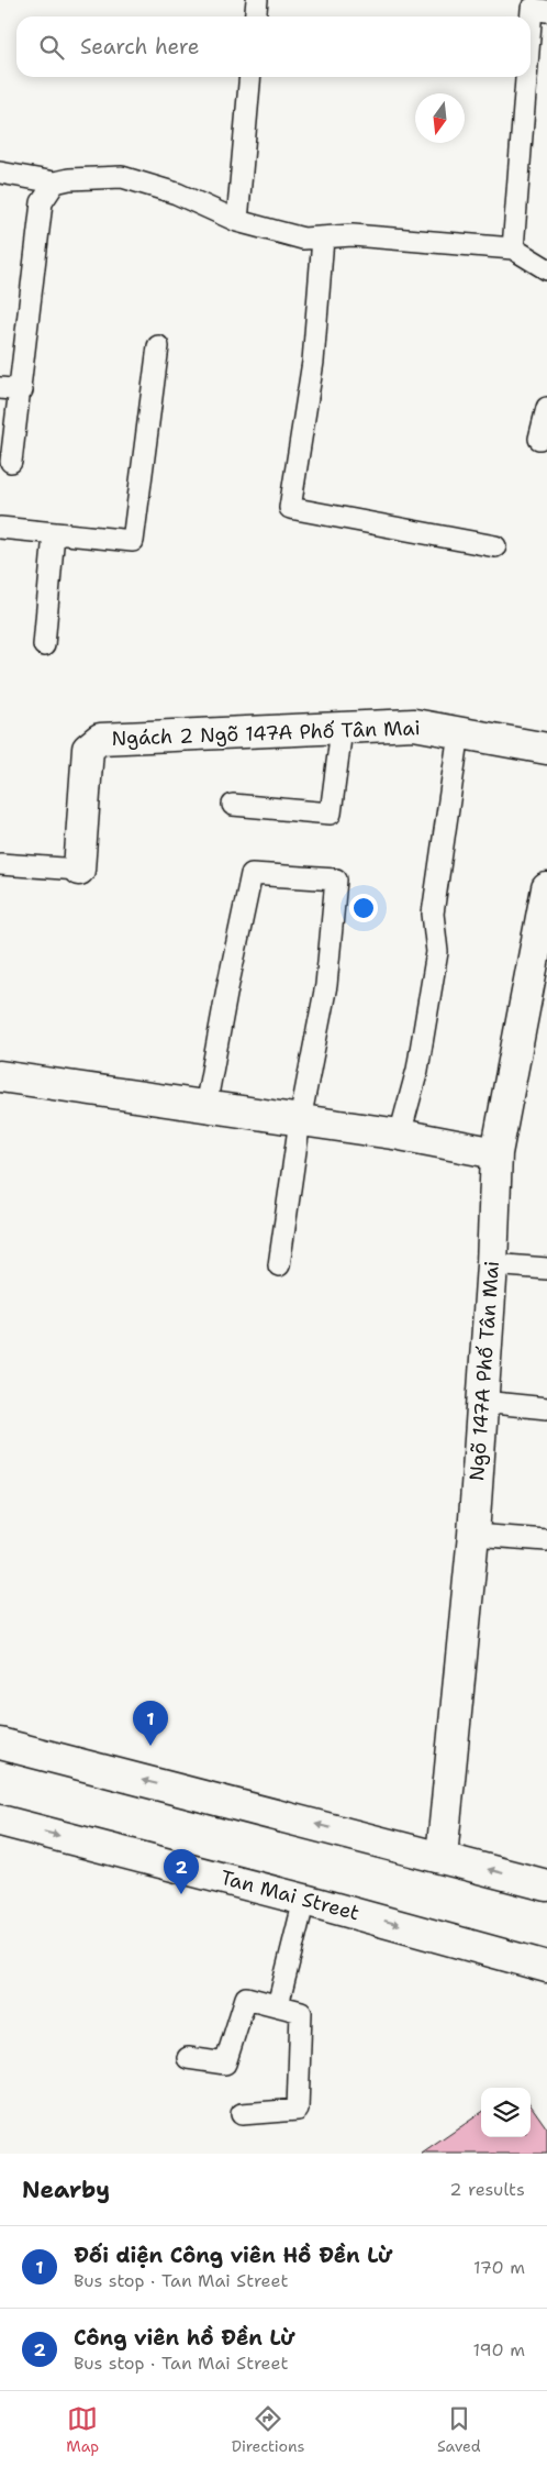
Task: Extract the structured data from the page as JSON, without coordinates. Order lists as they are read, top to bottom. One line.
{"streets":{"street":["Ngách 2 Ngõ 147A Phố Tân Mai","Ngõ 147A Phố Tân Mai","Tan Mai Street"]},"north":"bottom","page":{"search":"Search here","pins":["1","2"],"heading":["Nearby","2 results"],"list":[{"mark":"1","name":"Đối diện Công viên Hồ Đền Lừ","note":"Bus stop · Tan Mai Street","value":"170 m"},{"mark":"2","name":"Công viên hồ Đền Lừ","note":"Bus stop · Tan Mai Street","value":"190 m"}],"nav":["Map","Directions","Saved"]}}
